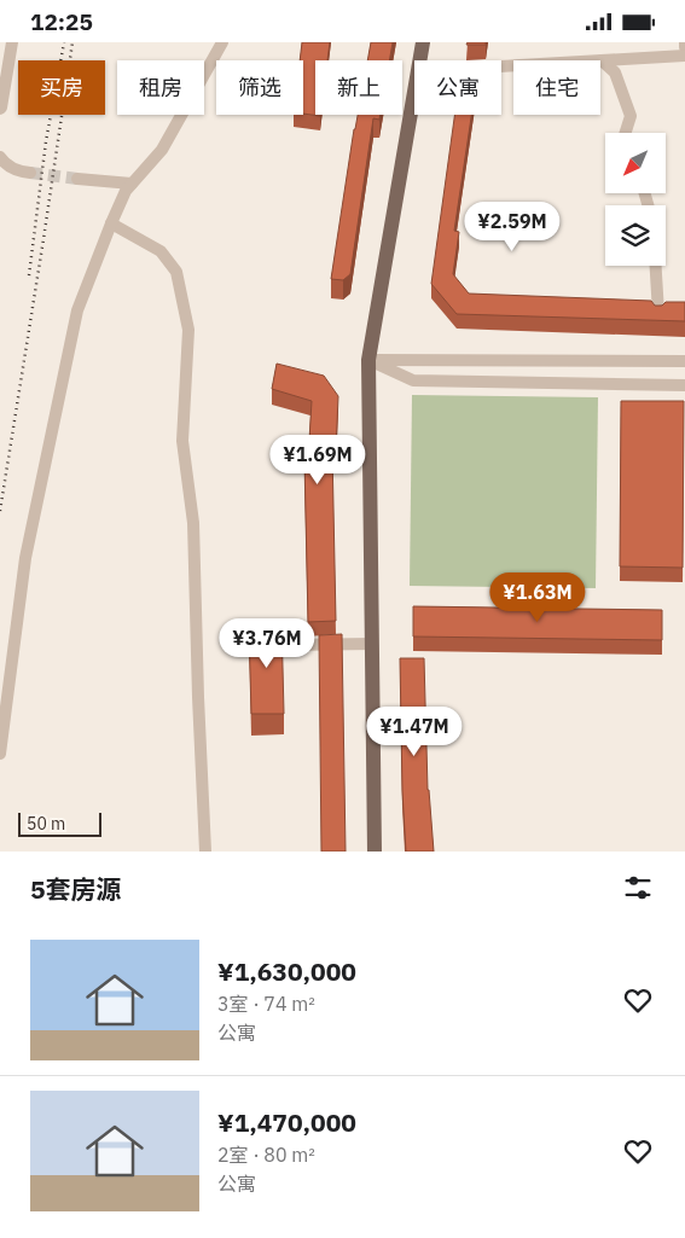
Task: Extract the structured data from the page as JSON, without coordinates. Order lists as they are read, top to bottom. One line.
{"scale_bar":"50 m","north":"bottom left","page":{"status":"12:25","chip":["买房","租房","筛选","新上","公寓","住宅"],"price":["¥2.59M","¥1.69M","¥1.63M","¥3.76M","¥1.47M"],"scale":"50 m","heading":"5套房源","list":[{"name":"¥1,630,000","note":"3室 · 74 m² · 公寓"},{"name":"¥1,470,000","note":"2室 · 80 m² · 公寓"}]}}
